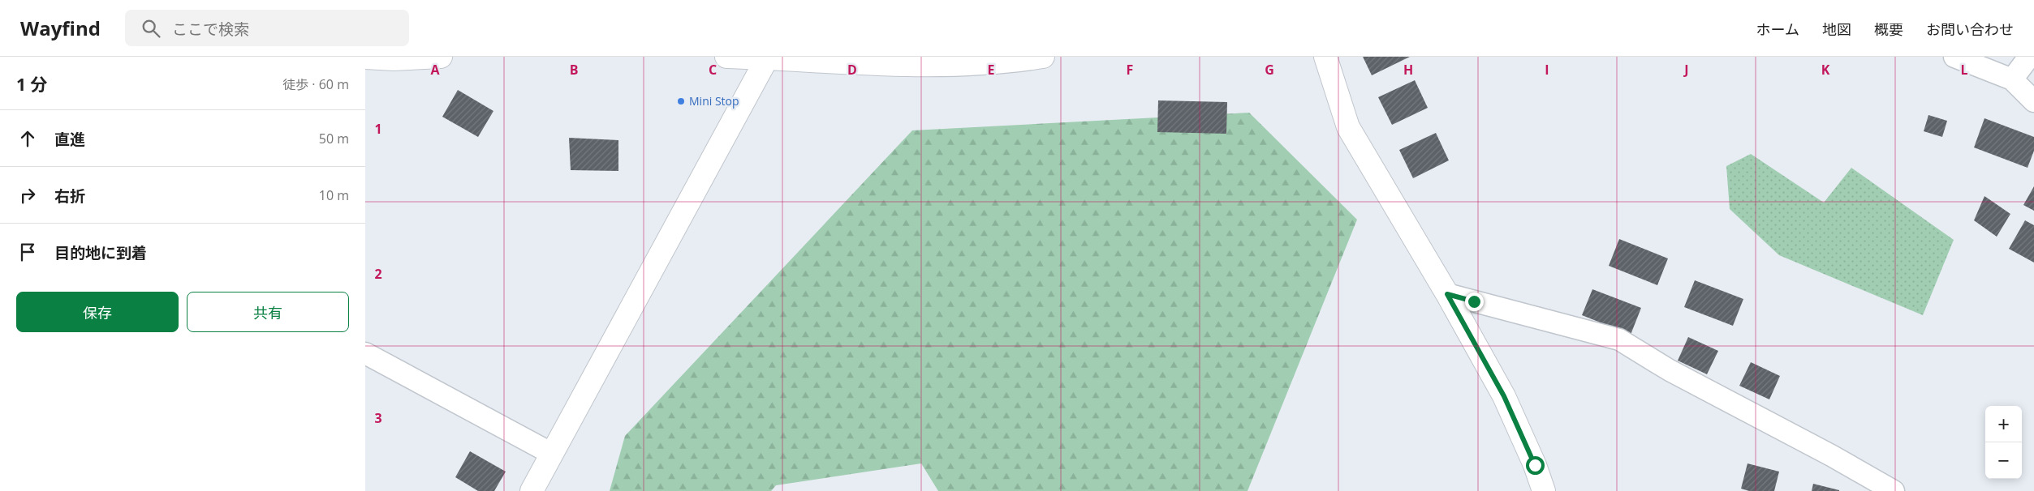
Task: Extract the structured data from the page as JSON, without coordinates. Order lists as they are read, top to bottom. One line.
{"places":["Mini Stop"],"page":{"header":"Wayfind","search":"ここで検索","nav":["ホーム","地図","概要","お問い合わせ"],"heading":["1 分","徒歩 · 60 m"],"list":[["直進","50 m"],["右折","10 m"],"目的地に到着"],"buttons":["保存","共有"],"map_buttons":["+","−"]},"grid":{"columns":["A","B","C","D","E","F","G","H","I","J","K","L"],"rows":["1","2","3"]}}
